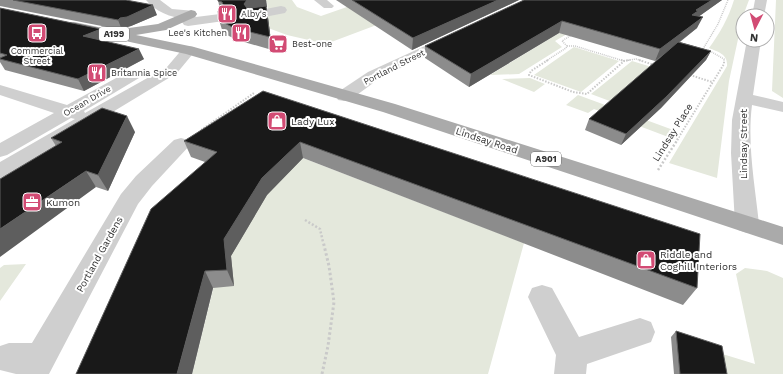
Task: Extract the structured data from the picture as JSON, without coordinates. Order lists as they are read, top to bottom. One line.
{"streets":{"main road":["A199","Lindsay Road","A901"],"street":["Portland Street","Ocean Drive","Lindsay Street","Portland Gardens"],"path":["Lindsay Place"]},"crossings":[["A199","Ocean Drive"],["A199","Lindsay Road"],["Portland Street","Lindsay Road"],["Ocean Drive","Lindsay Road"],["Lindsay Place","Lindsay Road"],["Lindsay Road","Lindsay Street"]],"places":{"restaurant":["Alby's","Lee's Kitchen","Britannia Spice"],"bus stop":["Commercial Street"],"supermarket":["Best-one"],"shop":["Lady Lux","Riddle and Coghill Interiors"],"office":["Kumon"]},"north":"bottom"}
